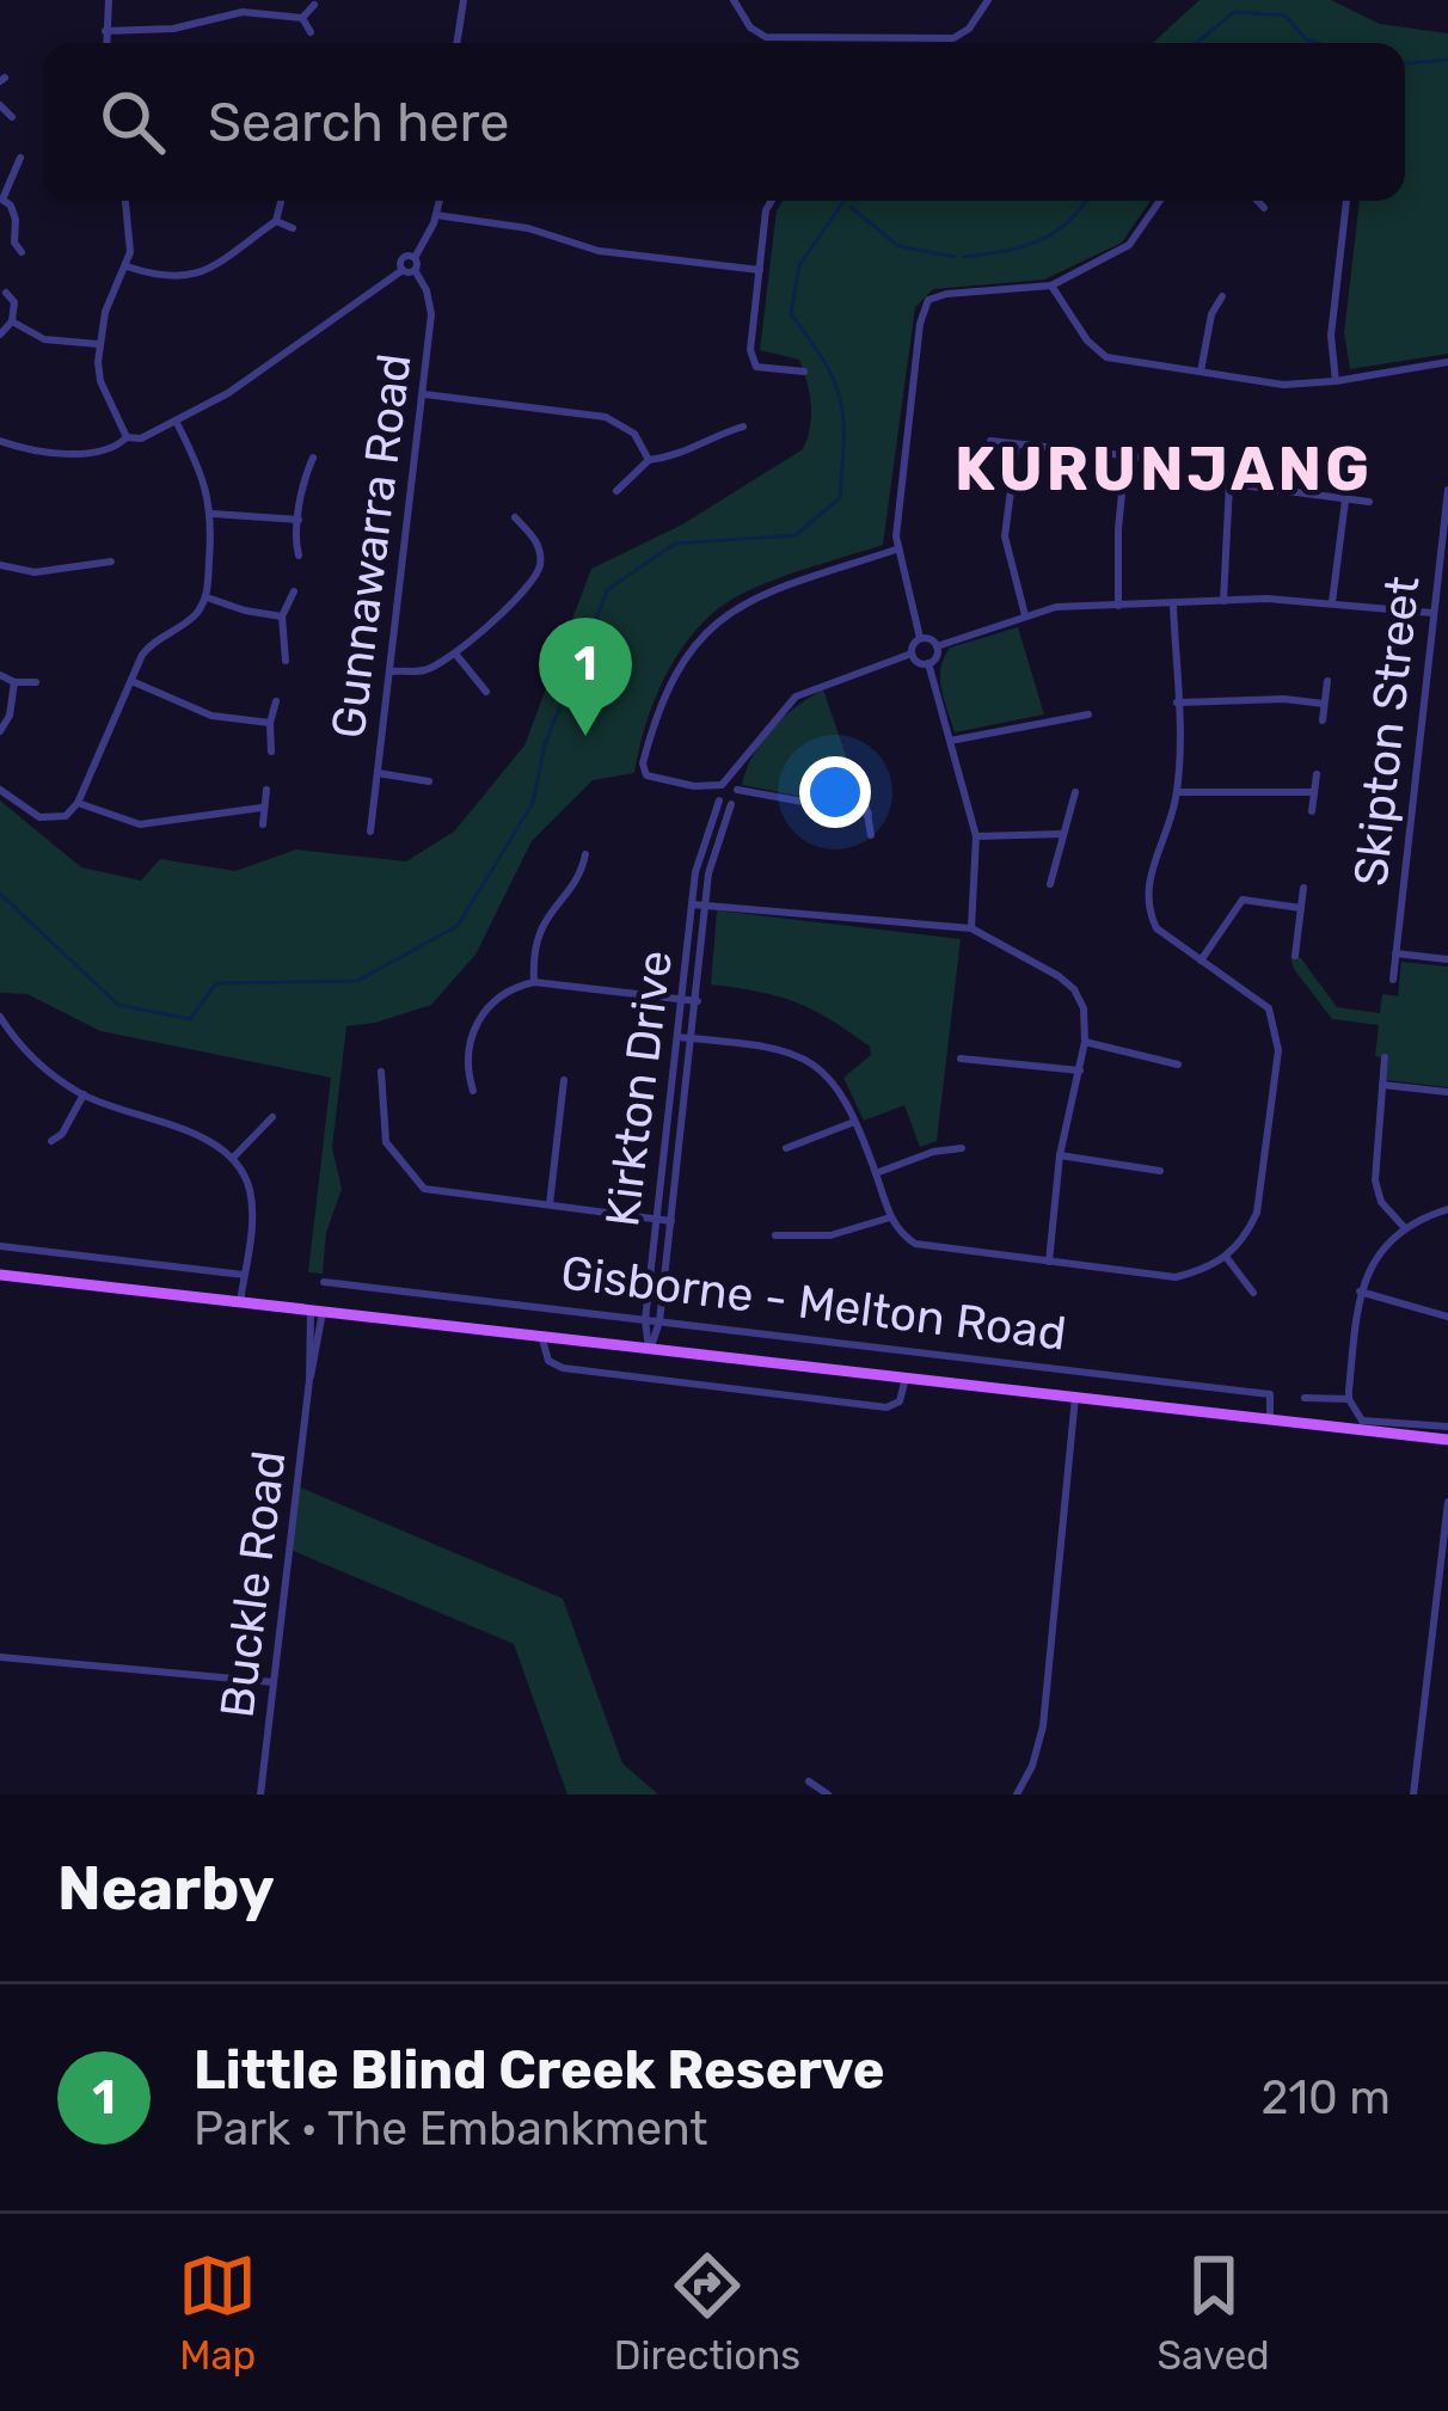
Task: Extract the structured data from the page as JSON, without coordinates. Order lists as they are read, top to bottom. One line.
{"streets":{"main road":["Gisborne - Melton Road"],"street":["Gunnawarra Road","Skipton Street","Kirkton Drive","Buckle Road"]},"crossings":[["Kirkton Drive","Gisborne - Melton Road"],["Gisborne - Melton Road","Buckle Road"]],"districts":["KURUNJANG"],"page":{"search":"Search here","pins":"1","heading":"Nearby","list":[{"mark":"1","name":"Little Blind Creek Reserve","note":"Park · The Embankment","value":"210 m"}],"nav":["Map","Directions","Saved"]}}
